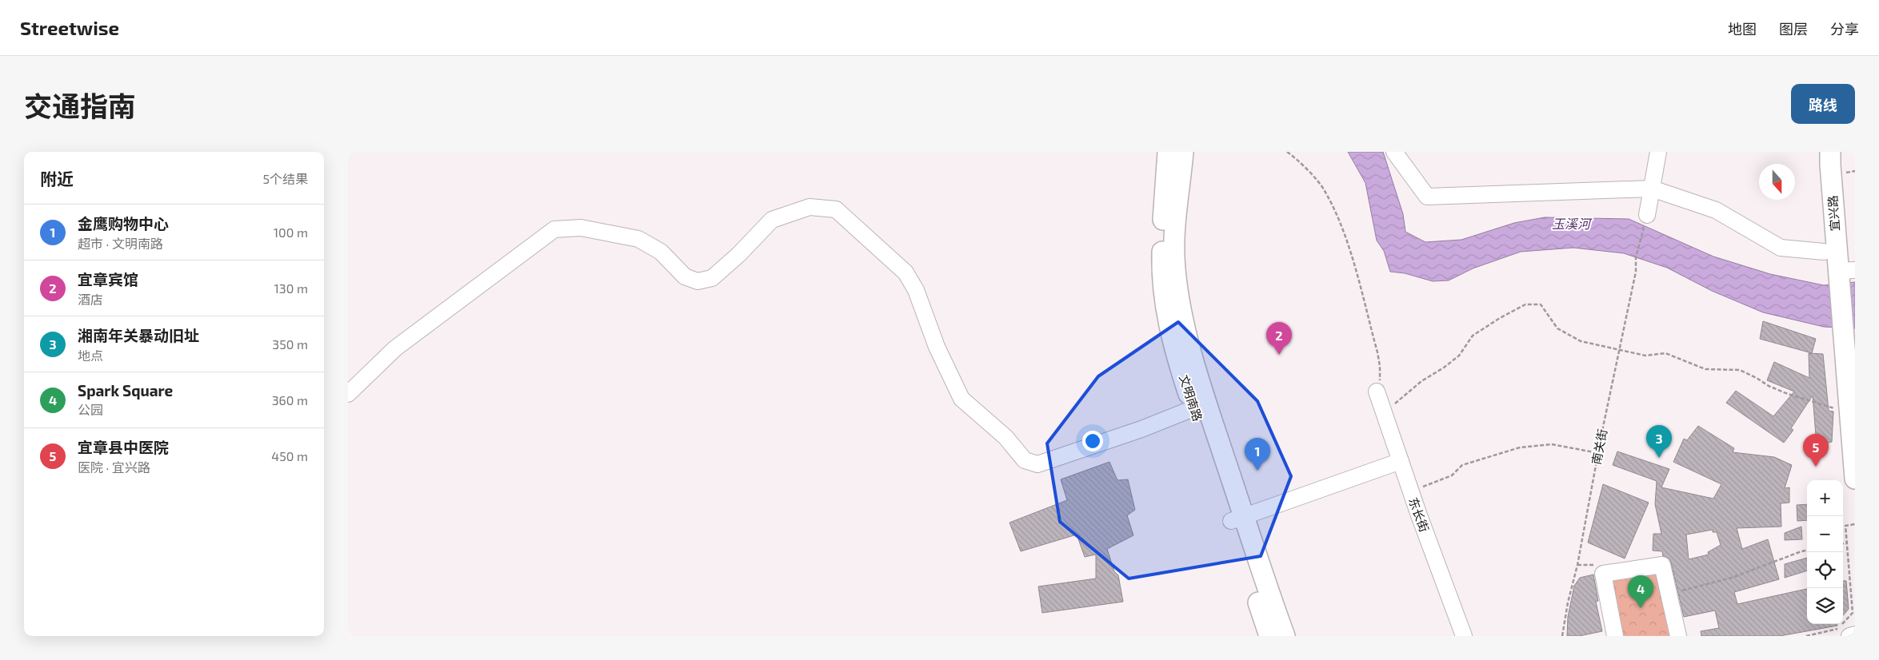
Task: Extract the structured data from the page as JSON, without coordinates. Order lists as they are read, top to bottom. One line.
{"streets":{"main road":["宜兴路","文明南路"],"street":["东长街"],"path":["南关街"]},"water":["玉溪河"],"north":"bottom","page":{"header":"Streetwise","nav":["地图","图层","分享"],"title":"交通指南","buttons":"路线","heading":["附近","5个结果"],"list":[{"mark":"1","name":"金鹰购物中心","note":"超市 · 文明南路","value":"100 m"},{"mark":"2","name":"宜章宾馆","note":"酒店","value":"130 m"},{"mark":"3","name":"湘南年关暴动旧址","note":"地点","value":"350 m"},{"mark":"4","name":"Spark Square","note":"公园","value":"360 m"},{"mark":"5","name":"宜章县中医院","note":"医院 · 宜兴路","value":"450 m"}],"pins":["2","3","5","1","4"],"map_buttons":["+","−"]}}
